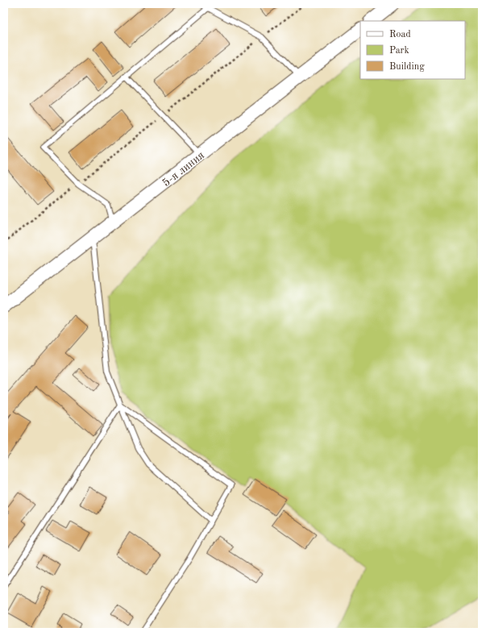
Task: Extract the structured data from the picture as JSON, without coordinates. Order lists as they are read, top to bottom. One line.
{"streets":{"street":["5-я линия"]},"legend":["Road","Park","Building"]}
